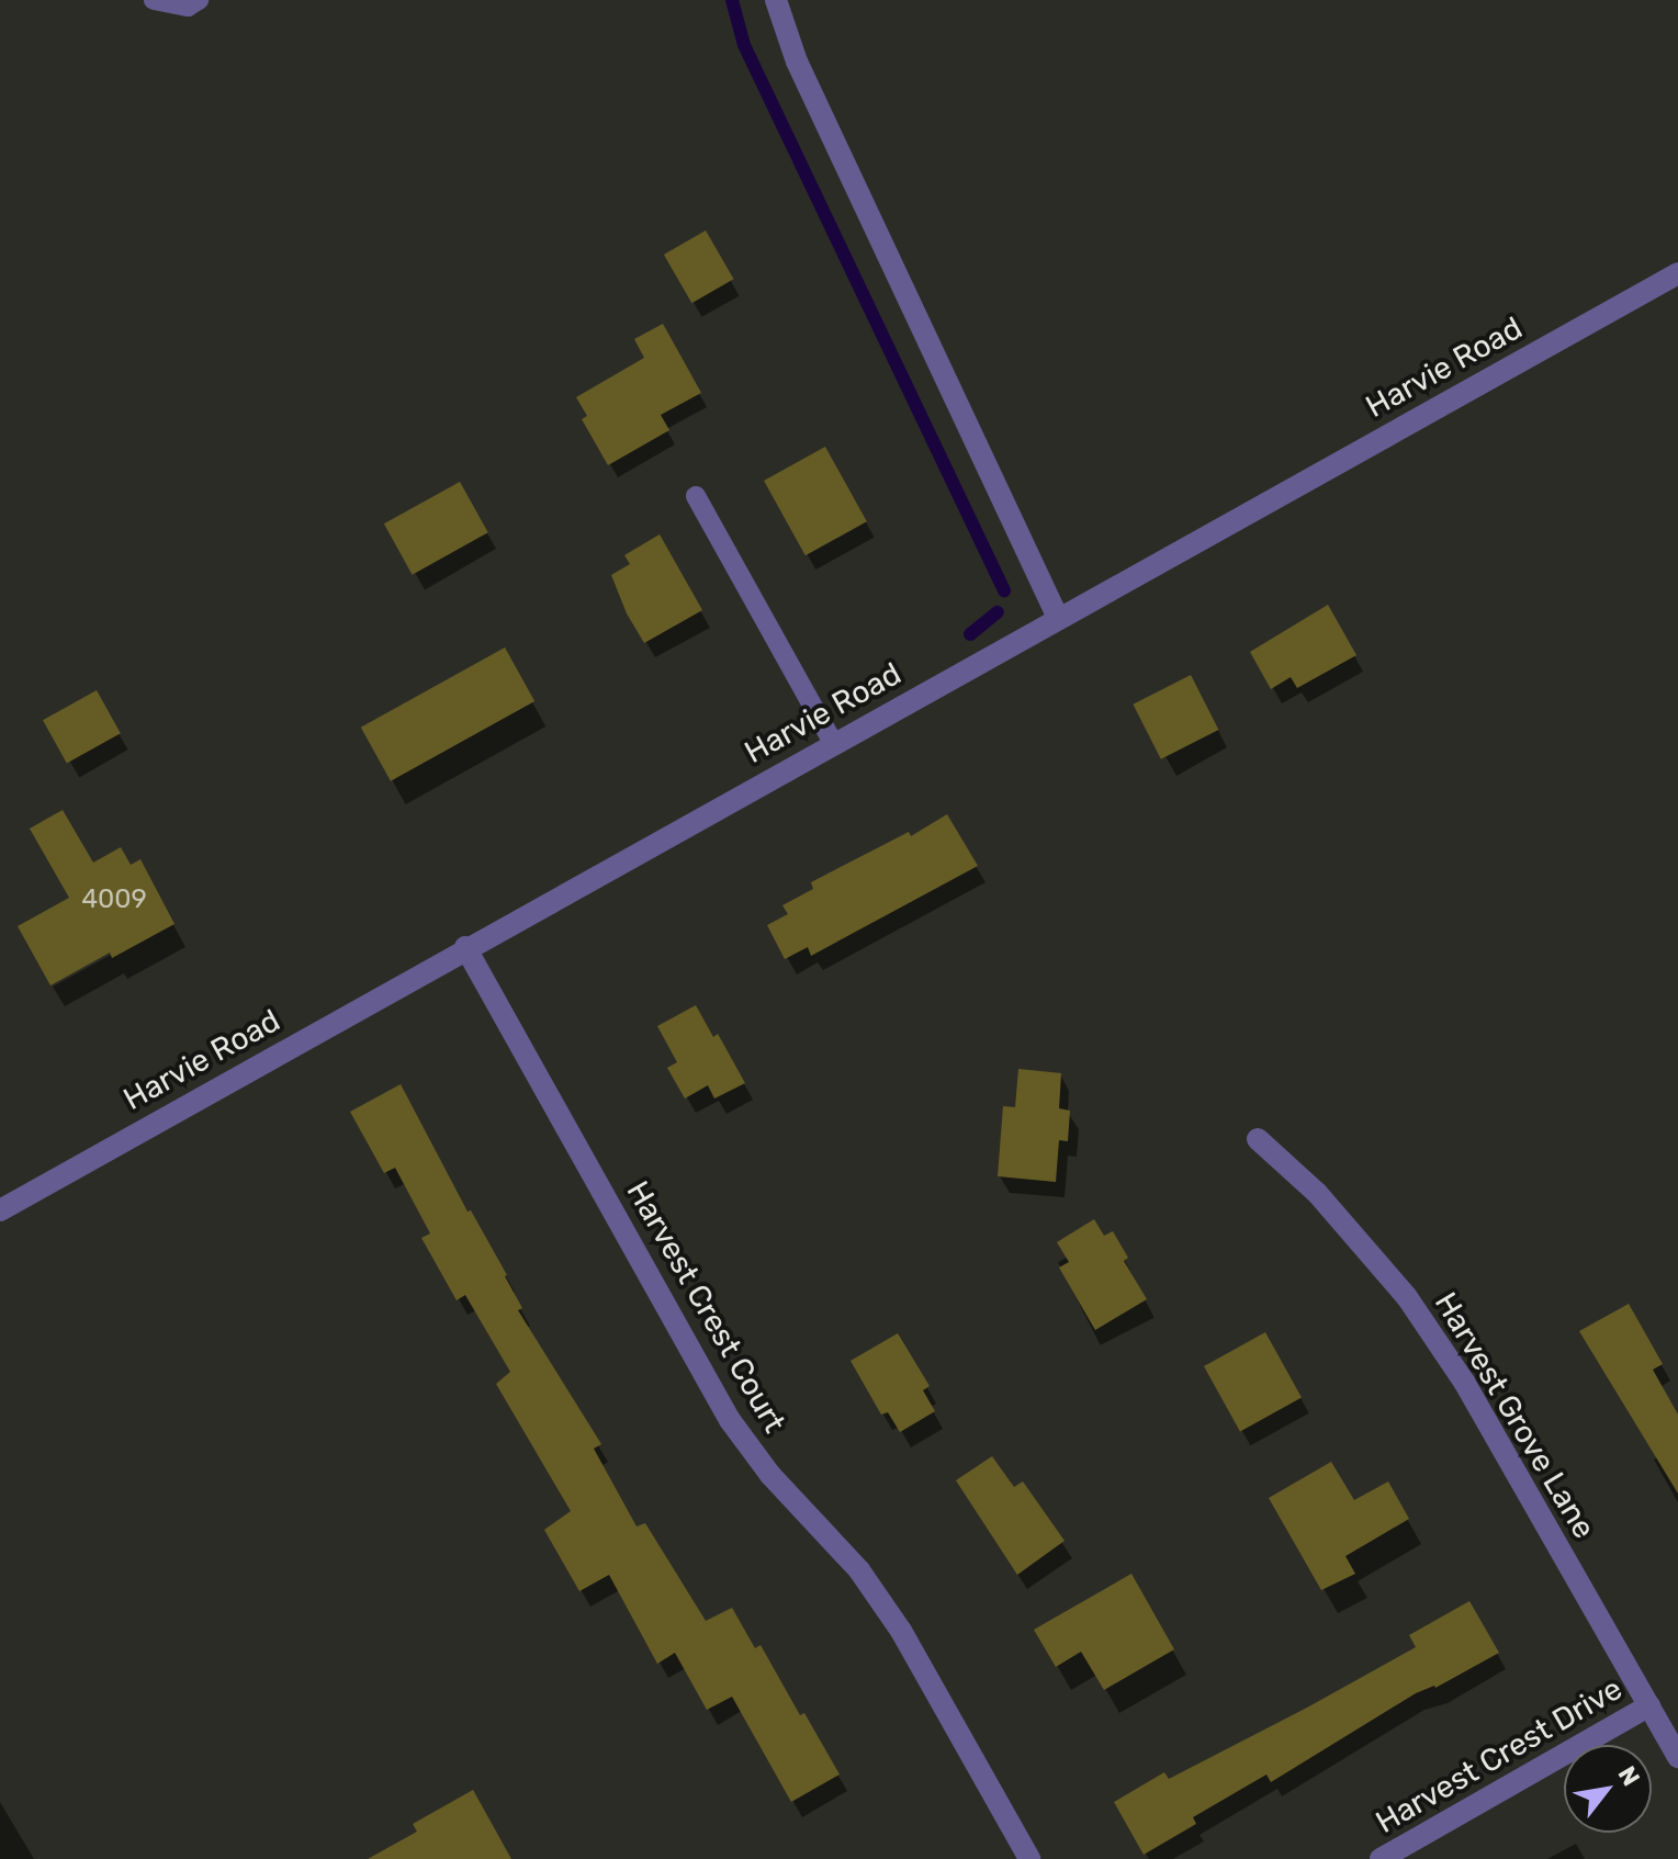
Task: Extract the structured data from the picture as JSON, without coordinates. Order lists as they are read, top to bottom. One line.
{"streets":{"street":["Harvie Road","Harvest Crest Court","Harvest Grove Lane","Harvest Crest Drive"]},"crossings":[["Harvie Road","Harvest Crest Court"],["Harvest Grove Lane","Harvest Crest Drive"]],"house_numbers":["4009"],"north":"top right"}
